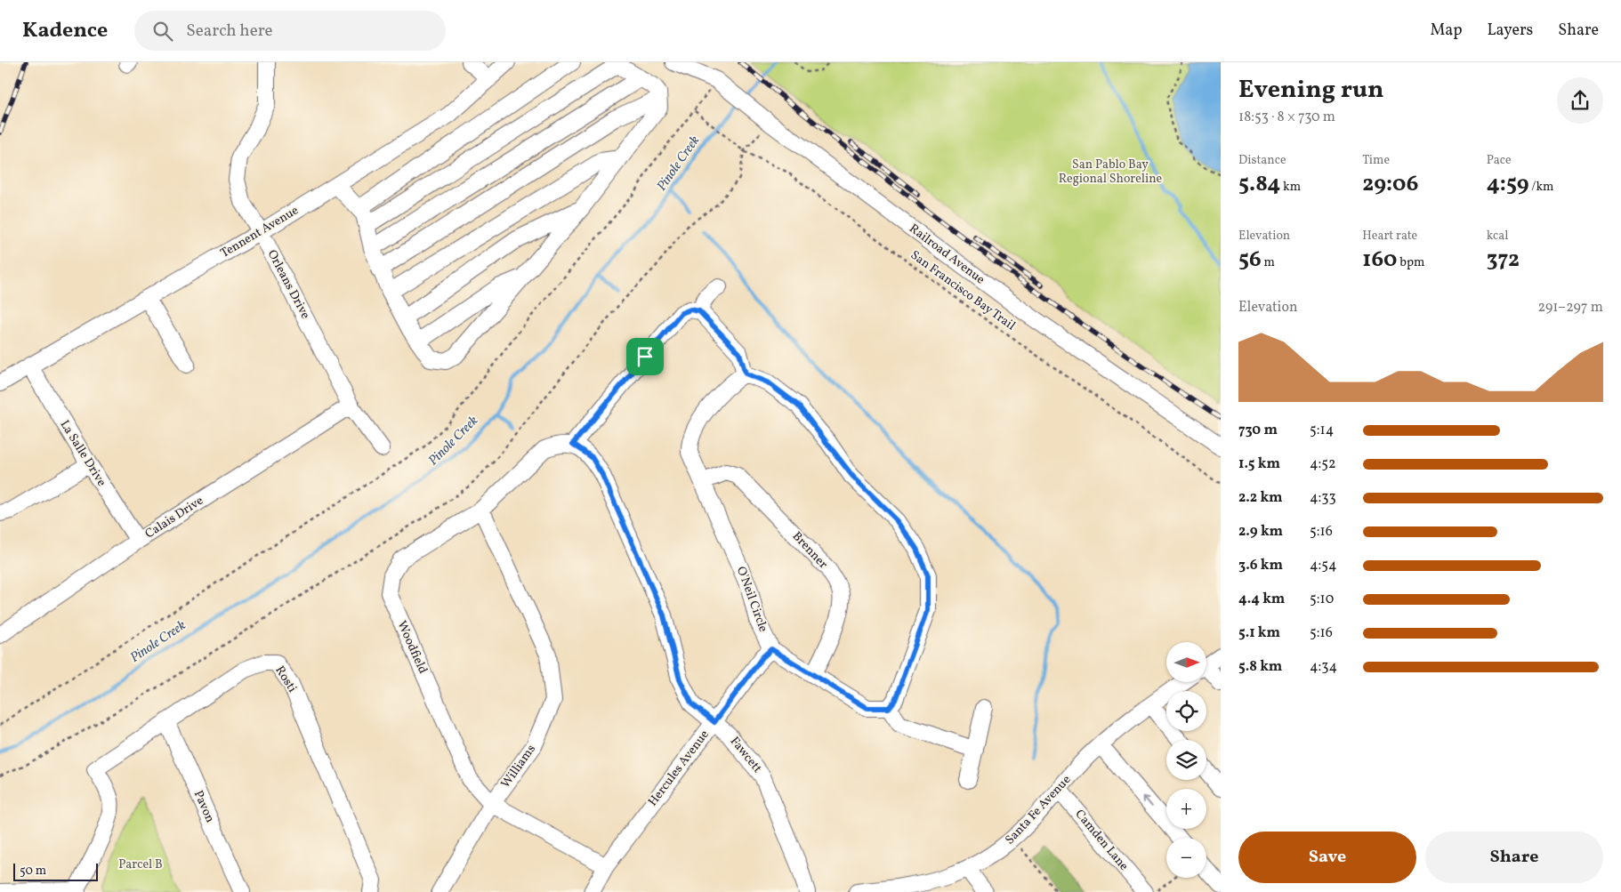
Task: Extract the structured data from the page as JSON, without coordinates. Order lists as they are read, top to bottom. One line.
{"streets":{"street":["Tennent Avenue","Railroad Avenue","Orleans Drive","La Salle Drive","Calais Drive","Brenner","O'Neil Circle","Woodfield","Rosti","Fawcett","Williams","Hercules Avenue","Pavon","Santa Fe Avenue","Camden Lane"],"path":["San Francisco Bay Trail"]},"crossings":[["Tennent Avenue","Orleans Drive"],["Tennent Avenue","La Salle Drive"],["Railroad Avenue","San Francisco Bay Trail"],["Orleans Drive","Calais Drive"],["La Salle Drive","Calais Drive"],["Brenner","O'Neil Circle"],["O'Neil Circle","Hercules Avenue"],["Woodfield","Fawcett"],["Woodfield","Williams"],["Woodfield","Hercules Avenue"],["Rosti","Pavon"],["Fawcett","Hercules Avenue"],["Santa Fe Avenue","Camden Lane"]],"water":["Pinole Creek"],"parks":["San Pablo Bay Regional Shoreline","Parcel B"],"scale_bar":"50 m","north":"right","page":{"header":"Kadence","search":"Search here","nav":["Map","Layers","Share"],"heading":["Evening run","18:53 · 8 × 730 m"],"stats":[["Distance","5.84 km"],["Time","29:06"],["Pace","4:59 /km"],["Elevation","56 m"],["Heart rate","160 bpm"],["kcal","372"]],"chart":["Elevation","291–297 m"],"list":[{"name":"730 m","note":"5:14"},{"name":"1.5 km","note":"4:52"},{"name":"2.2 km","note":"4:33"},{"name":"2.9 km","note":"5:16"},{"name":"3.6 km","note":"4:54"},{"name":"4.4 km","note":"5:10"},{"name":"5.1 km","note":"5:16"},{"name":"5.8 km","note":"4:34"}],"map_buttons":["+","−"],"buttons":["Save","Share"],"scale":"50 m"}}
